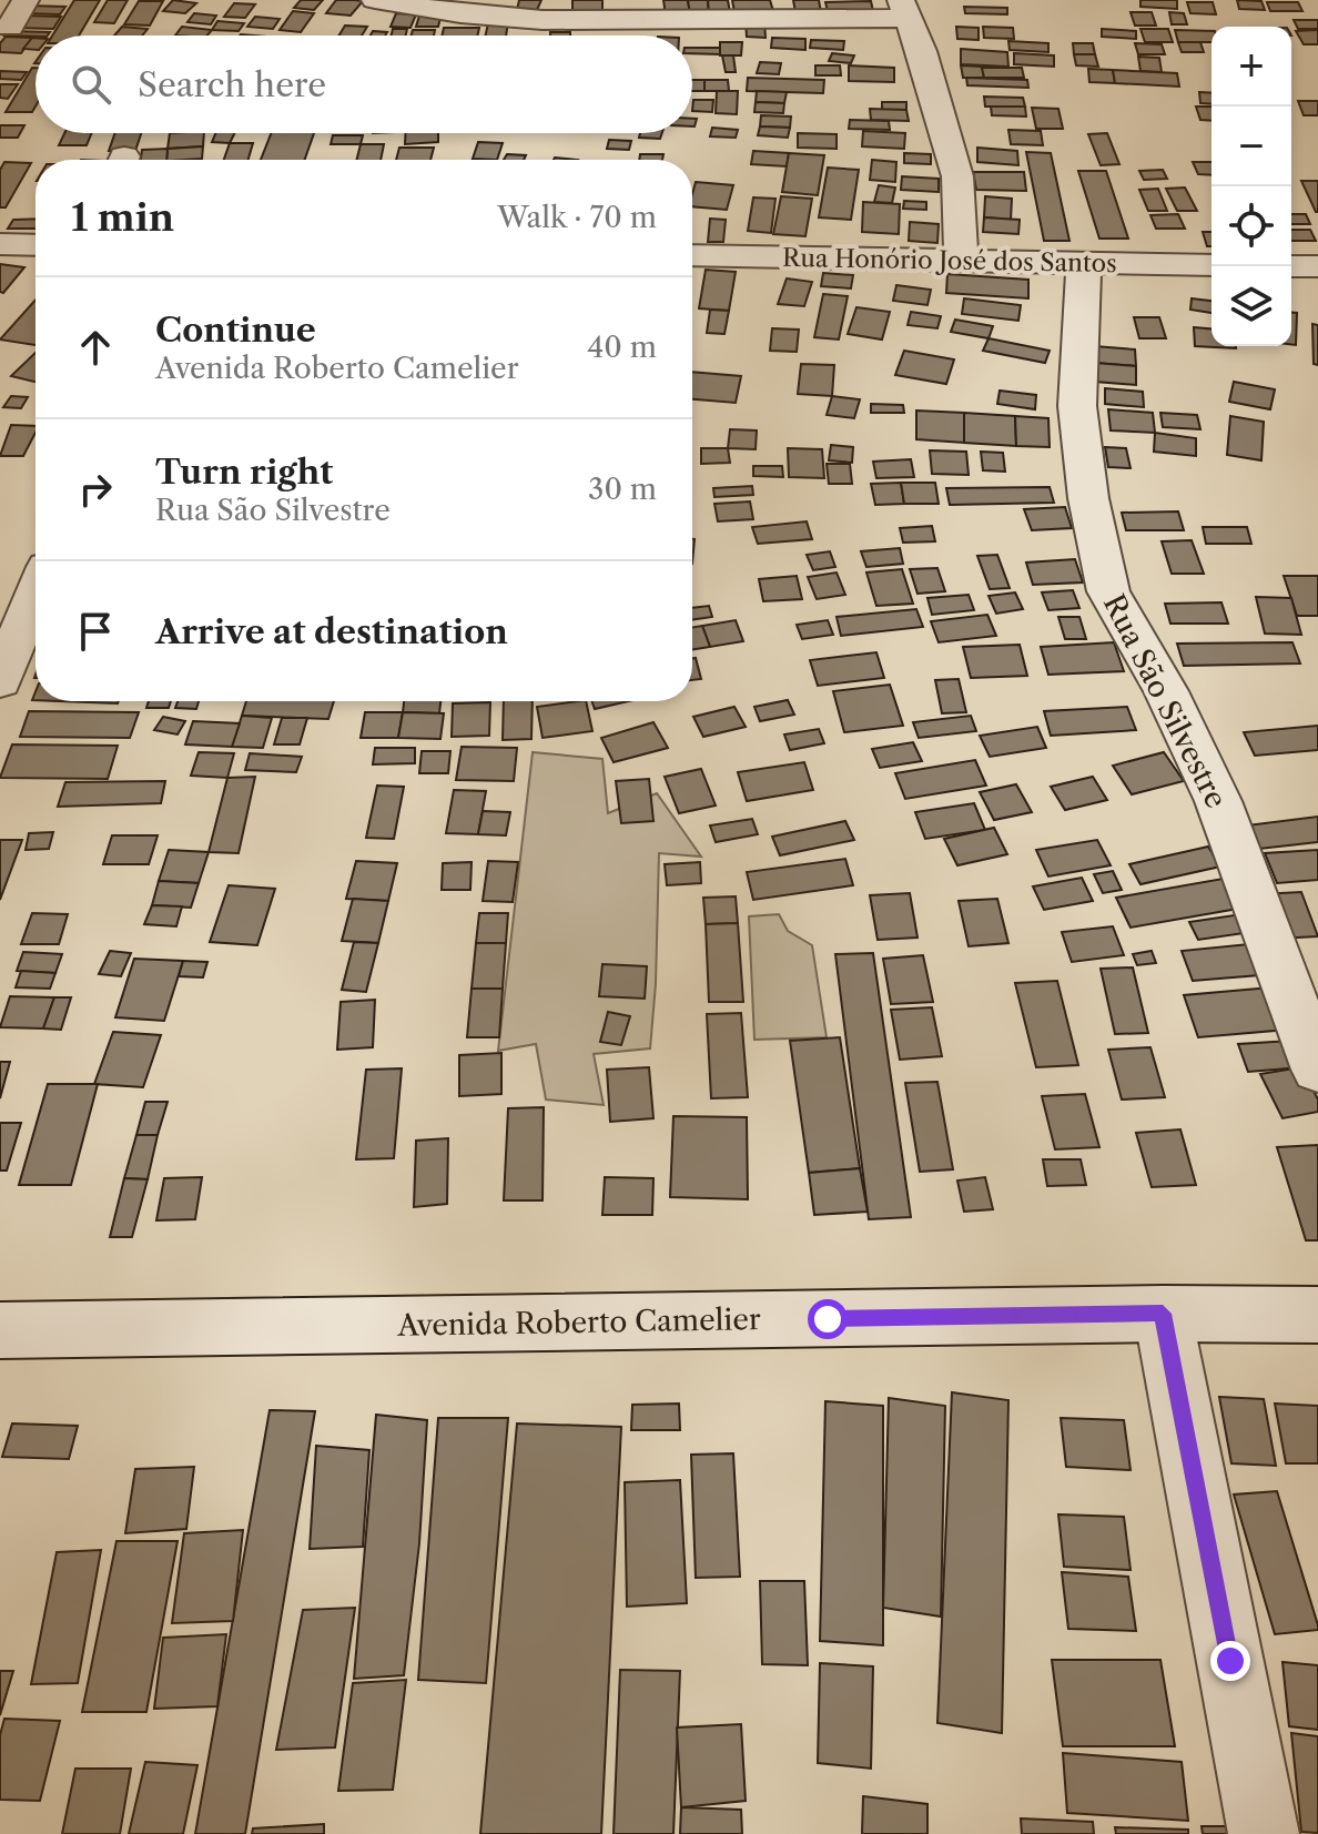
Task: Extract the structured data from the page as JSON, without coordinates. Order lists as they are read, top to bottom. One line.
{"streets":{"street":["Rua Honório José dos Santos","Rua São Silvestre","Avenida Roberto Camelier"]},"crossings":[["Rua Honório José dos Santos","Rua São Silvestre"]],"page":{"map_buttons":["+","−"],"search":"Search here","heading":["1 min","Walk · 70 m"],"list":[["Continue","Avenida Roberto Camelier","40 m"],["Turn right","Rua São Silvestre","30 m"],"Arrive at destination"]}}
